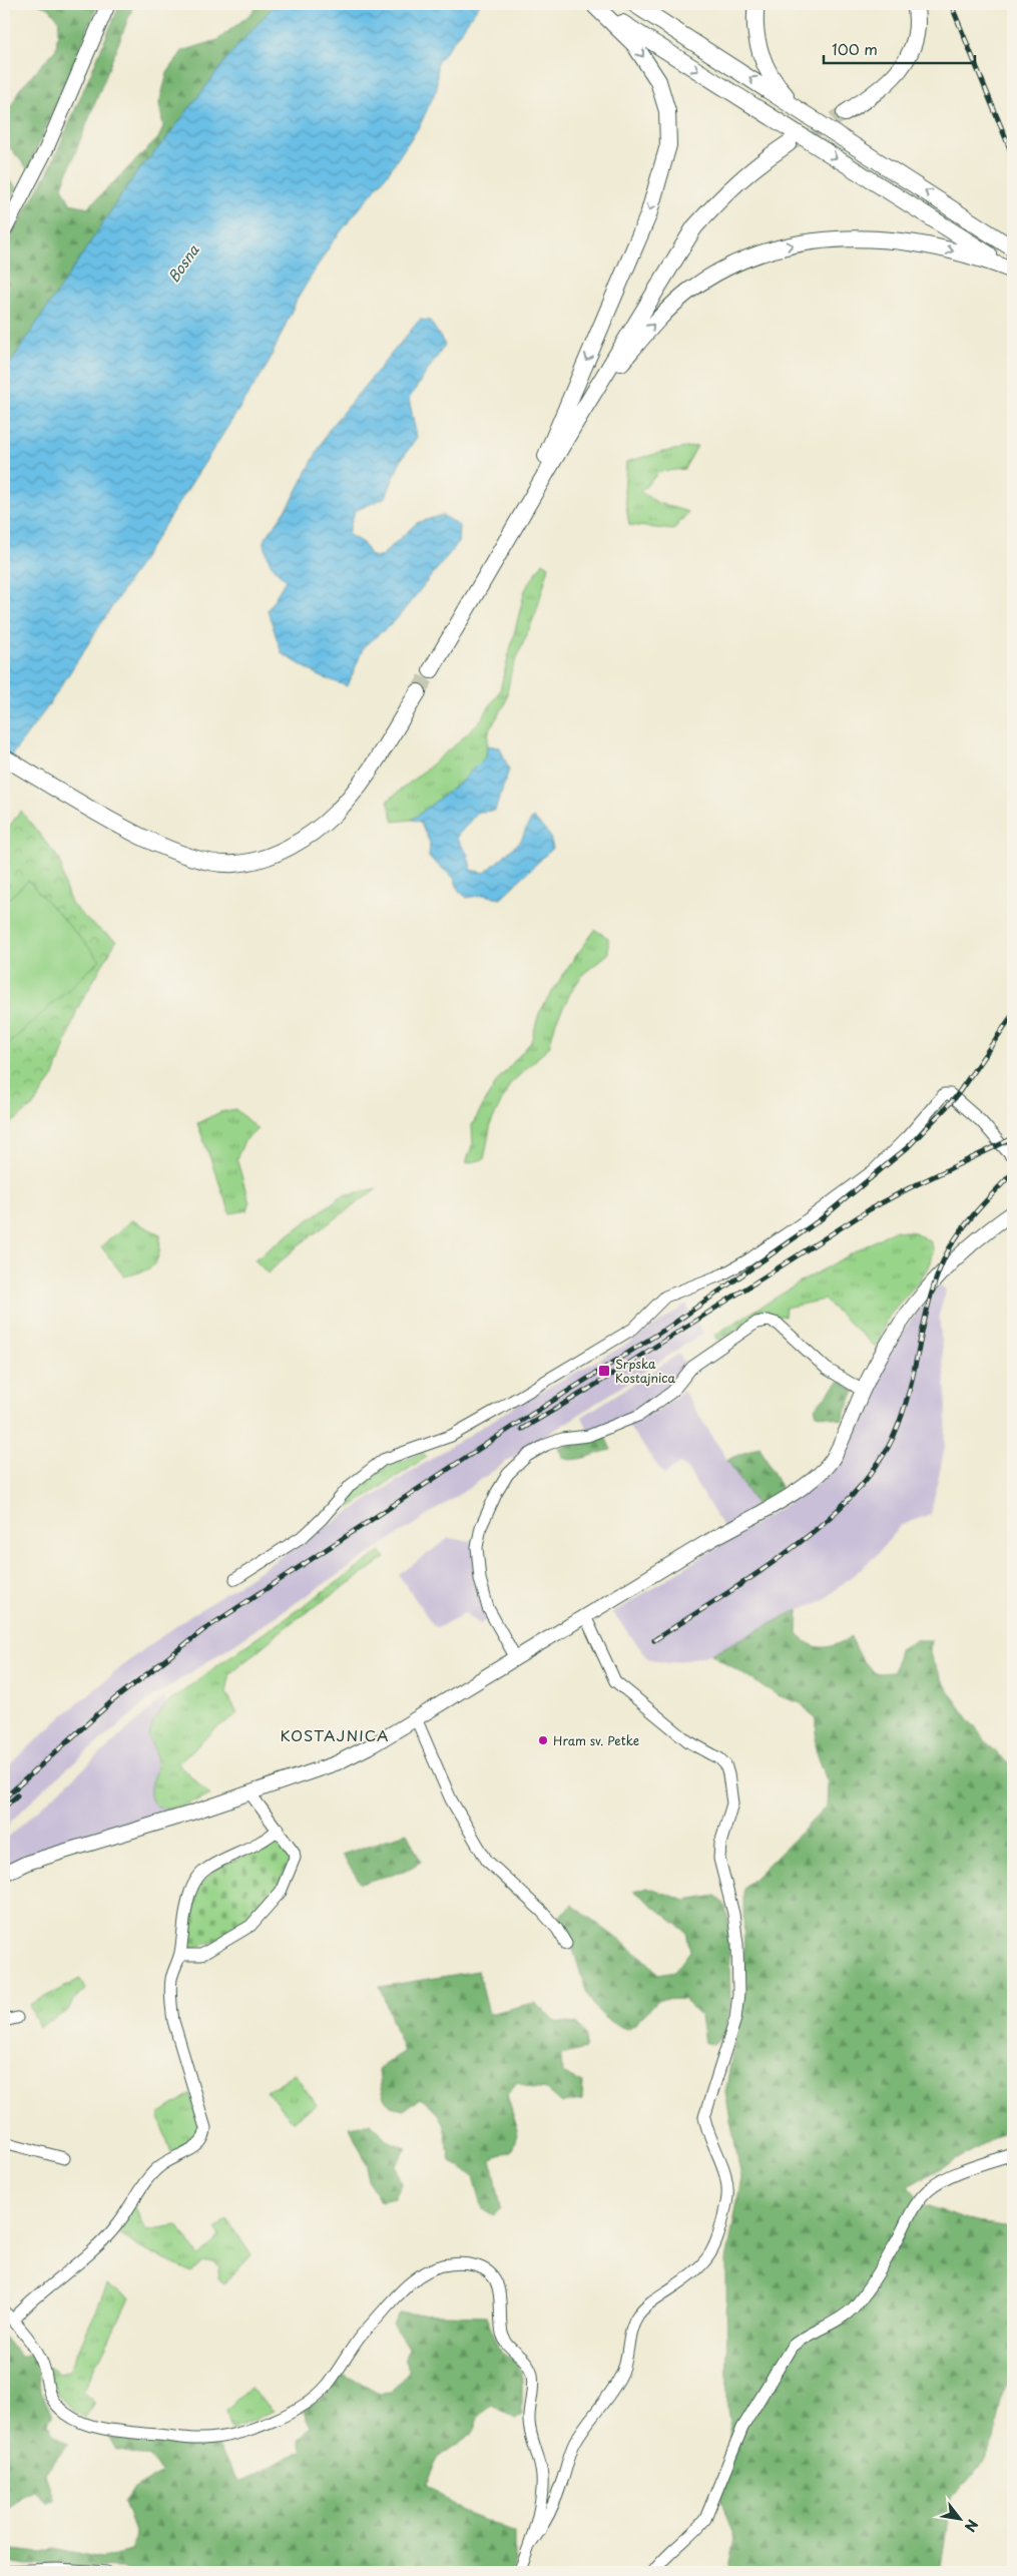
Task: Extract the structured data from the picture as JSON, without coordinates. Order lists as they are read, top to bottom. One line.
{"districts":["KOSTAJNICA"],"water":["Bosna"],"places":{"transit":["Srpska Kostajnica"],"other":["Hram sv. Petke"]},"scale_bar":"100 m","north":"bottom right"}
